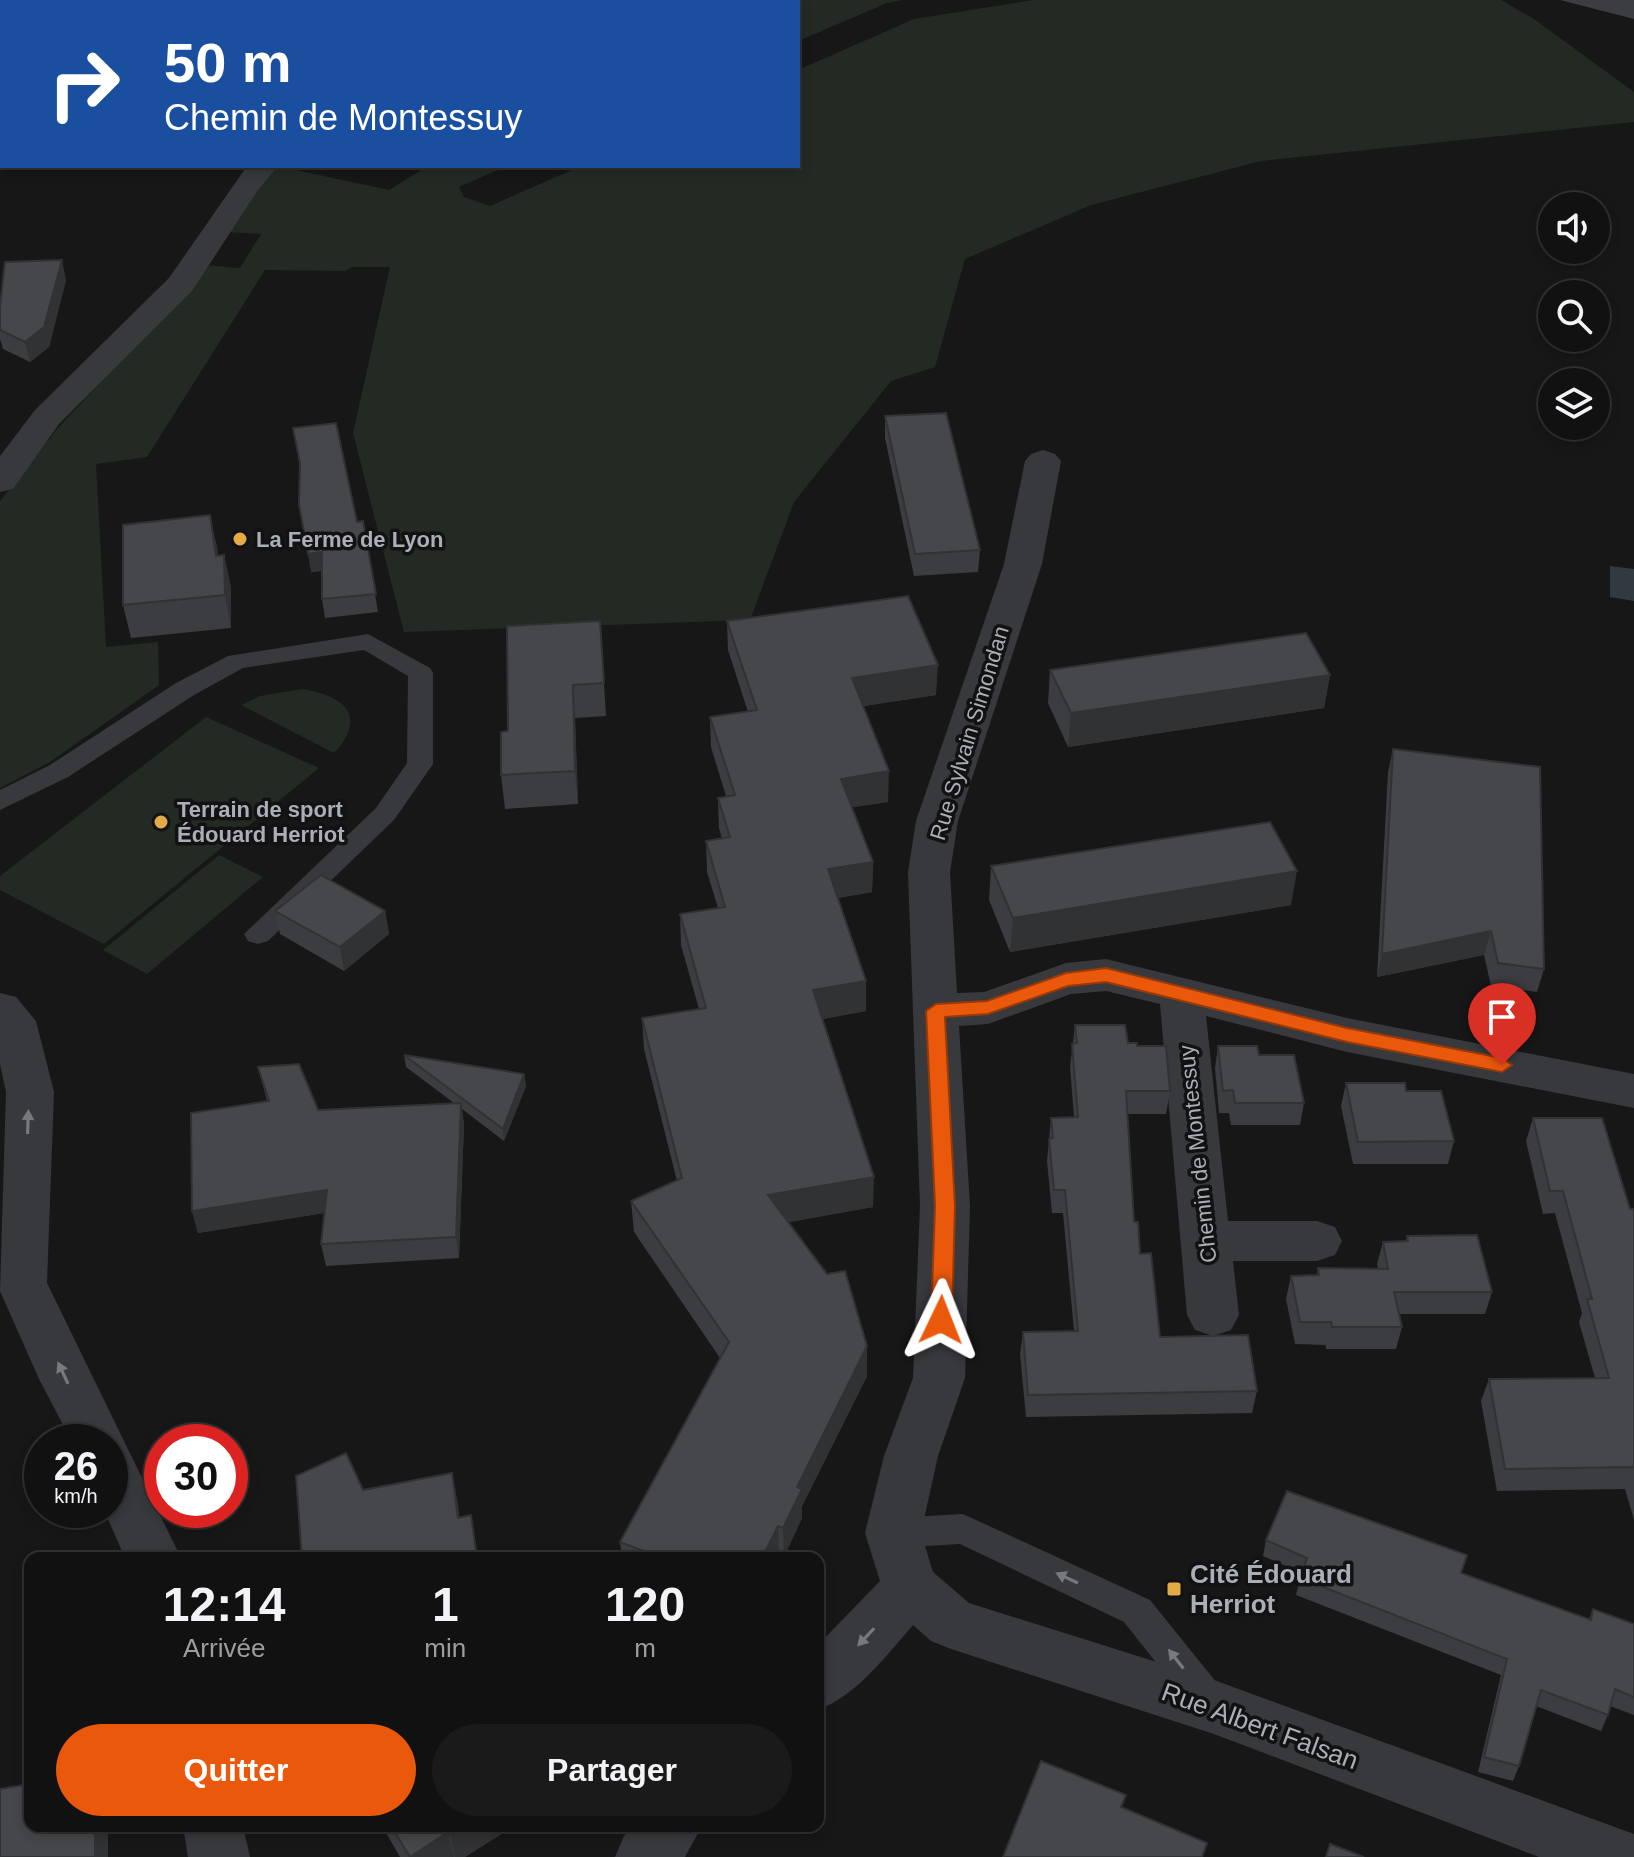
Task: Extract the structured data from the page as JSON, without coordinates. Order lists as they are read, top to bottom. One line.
{"streets":{"street":["Rue Sylvain Simondan","Chemin de Montessuy","Rue Albert Falsan"]},"places":{"other":["La Ferme de Lyon","Terrain de sport Édouard Herriot"],"transit":["Cité Édouard Herriot"]},"page":{"turn":["50 m","Chemin de Montessuy"],"speed":"26 km/h","limit":"30","eta":["12:14","Arrivée","1","min","120","m"],"buttons":["Quitter","Partager"]}}
